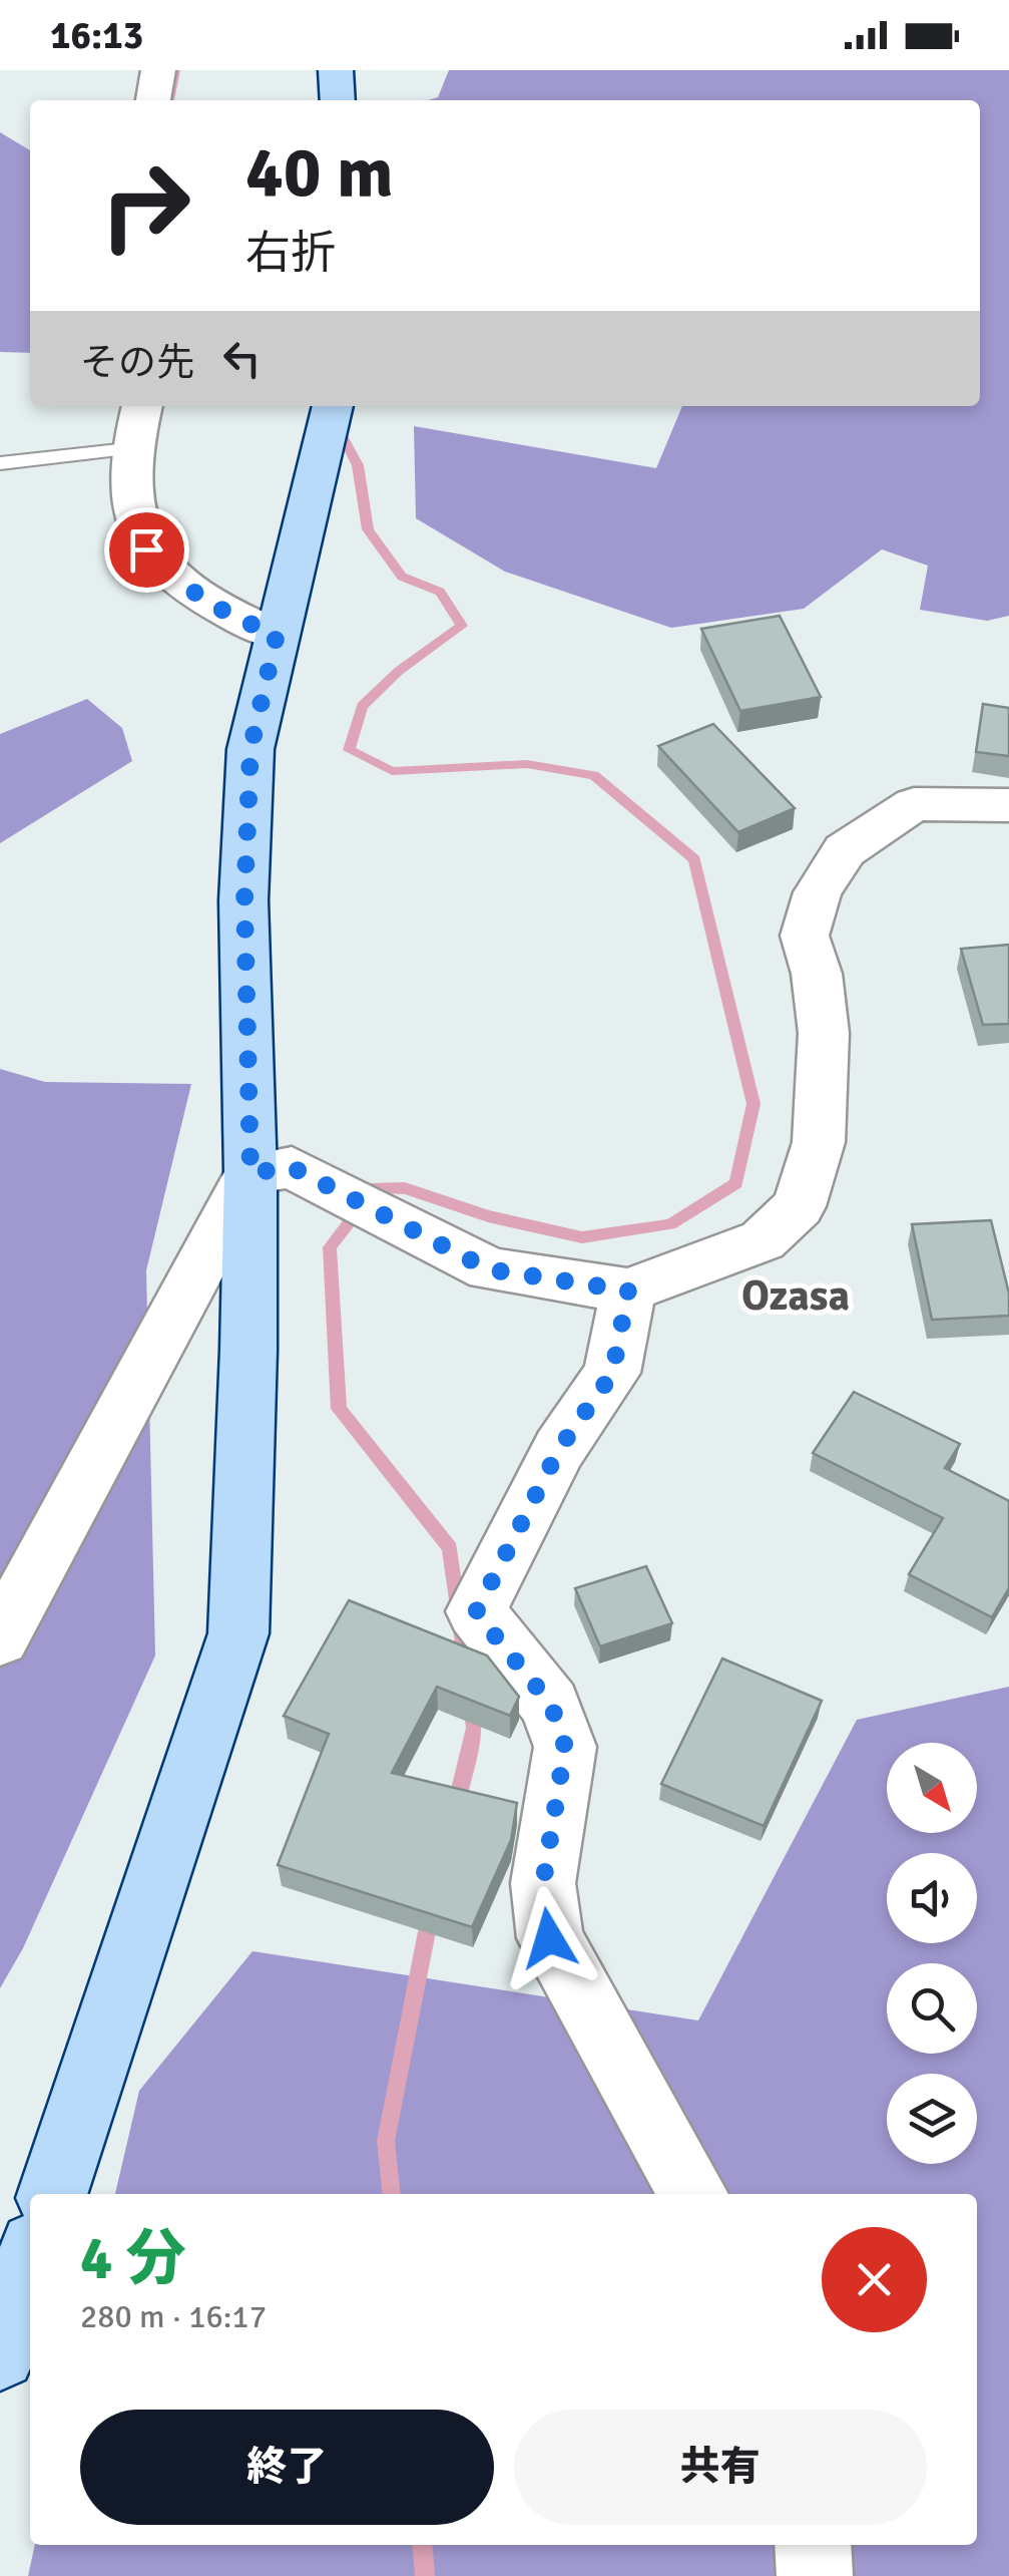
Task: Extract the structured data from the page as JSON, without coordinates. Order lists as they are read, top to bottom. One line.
{"districts":["Ozasa"],"north":"bottom right","page":{"status":"16:13","turn":["40 m","右折"],"then":"その先","heading":["4 分","280 m · 16:17"],"buttons":["終了","共有"]}}
